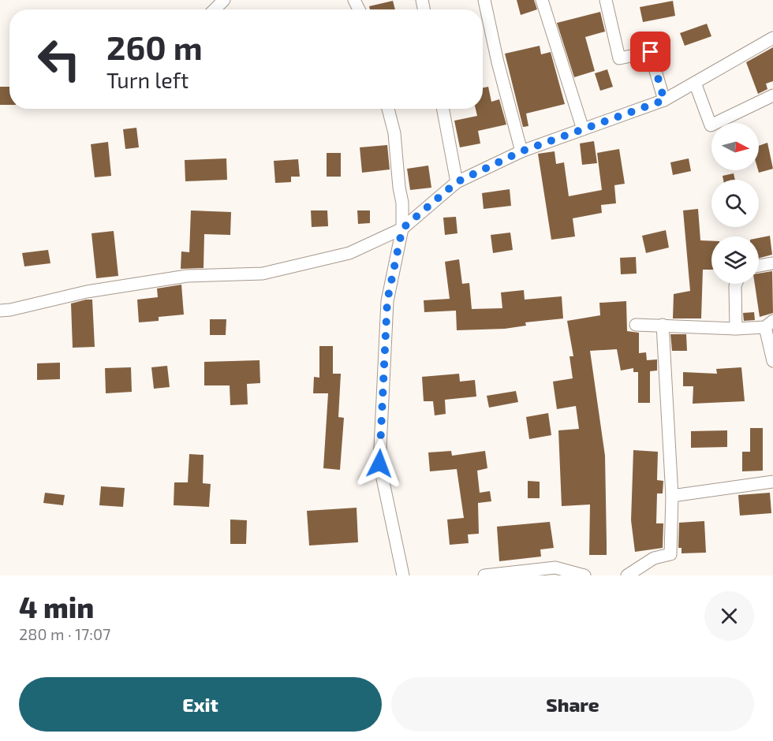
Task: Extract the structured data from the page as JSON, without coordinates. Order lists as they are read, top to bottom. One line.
{"north":"right","page":{"turn":["260 m","Turn left"],"heading":["4 min","280 m · 17:07"],"buttons":["Exit","Share"]}}
